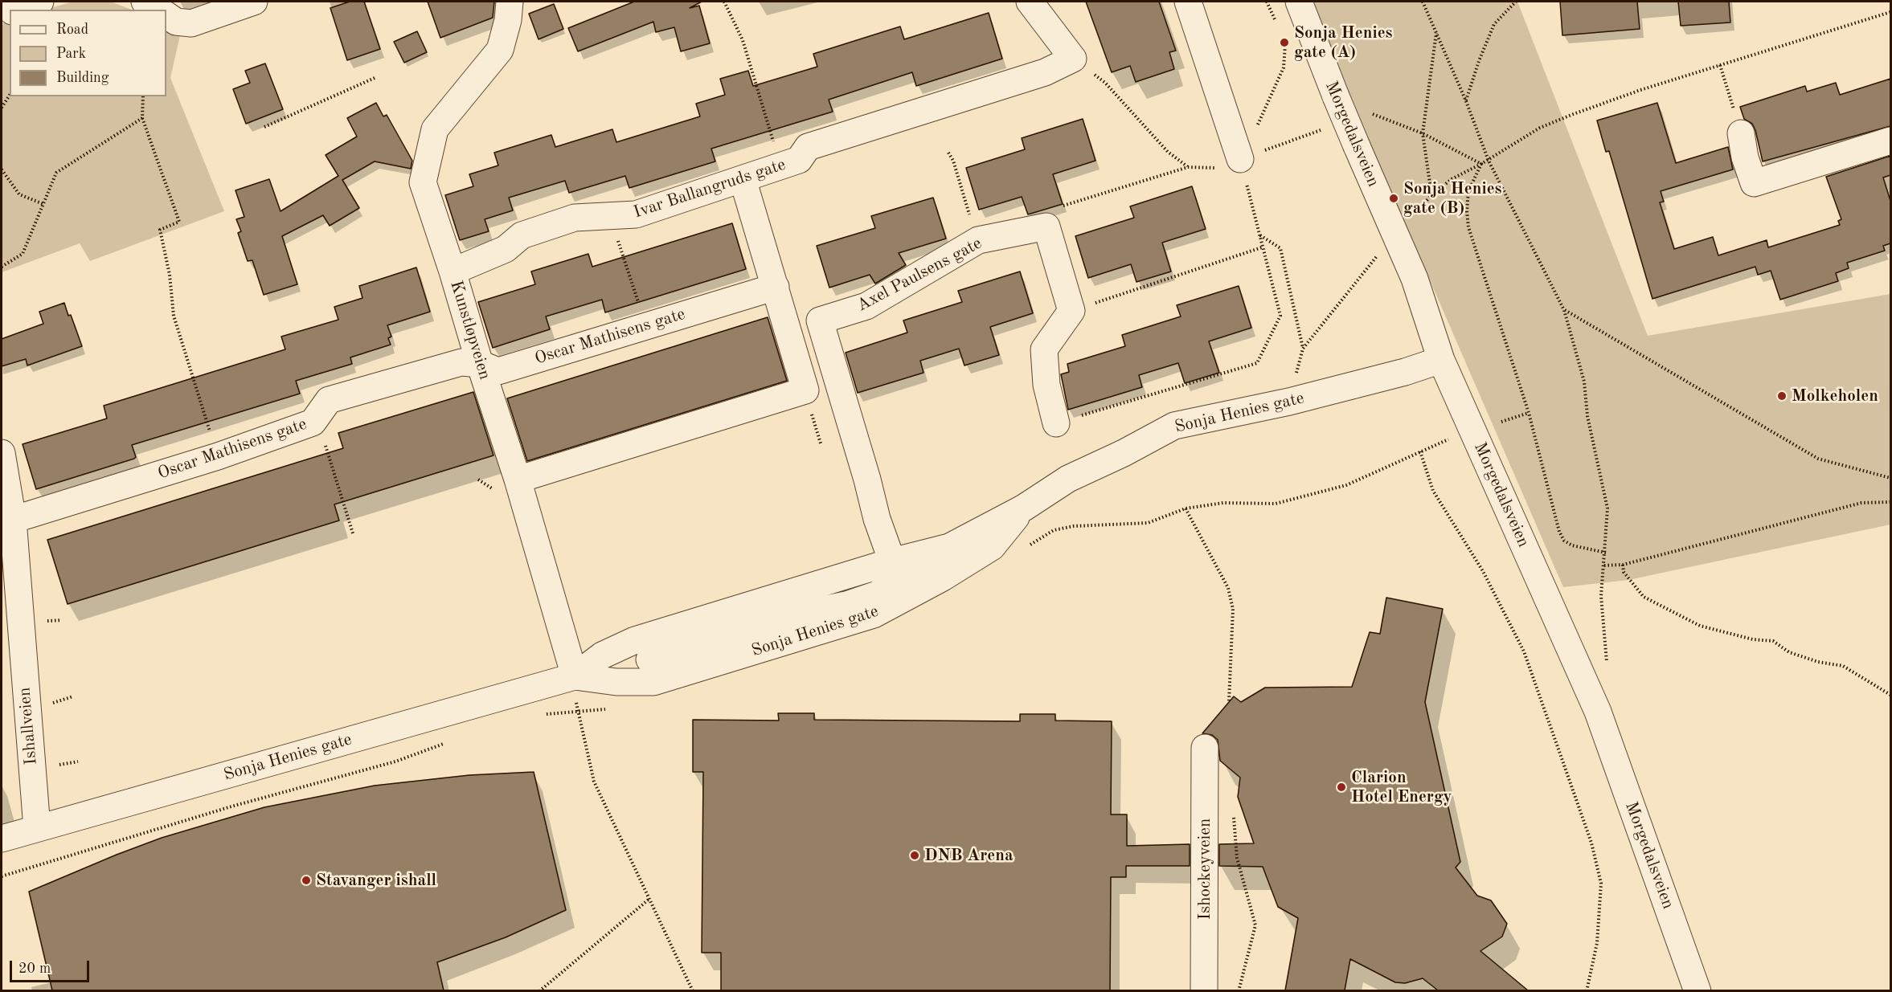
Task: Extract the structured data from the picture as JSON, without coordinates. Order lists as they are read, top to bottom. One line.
{"streets":{"street":["Morgedalsveien","Ivar Ballangruds gate","Axel Paulsens gate","Kunstløpveien","Oscar Mathisens gate","Sonja Henies gate","Ishallveien","Ishockeyveien"]},"crossings":[["Morgedalsveien","Sonja Henies gate"],["Ivar Ballangruds gate","Kunstløpveien"],["Axel Paulsens gate","Sonja Henies gate"],["Kunstløpveien","Oscar Mathisens gate"],["Kunstløpveien","Sonja Henies gate"],["Oscar Mathisens gate","Ishallveien"],["Sonja Henies gate","Ishallveien"]],"places":["Sonja Henies gate (A)","Sonja Henies gate (B)","Molkeholen","Clarion Hotel Energy","DNB Arena","Stavanger ishall"],"legend":["Road","Park","Building"],"scale_bar":"20 m"}
